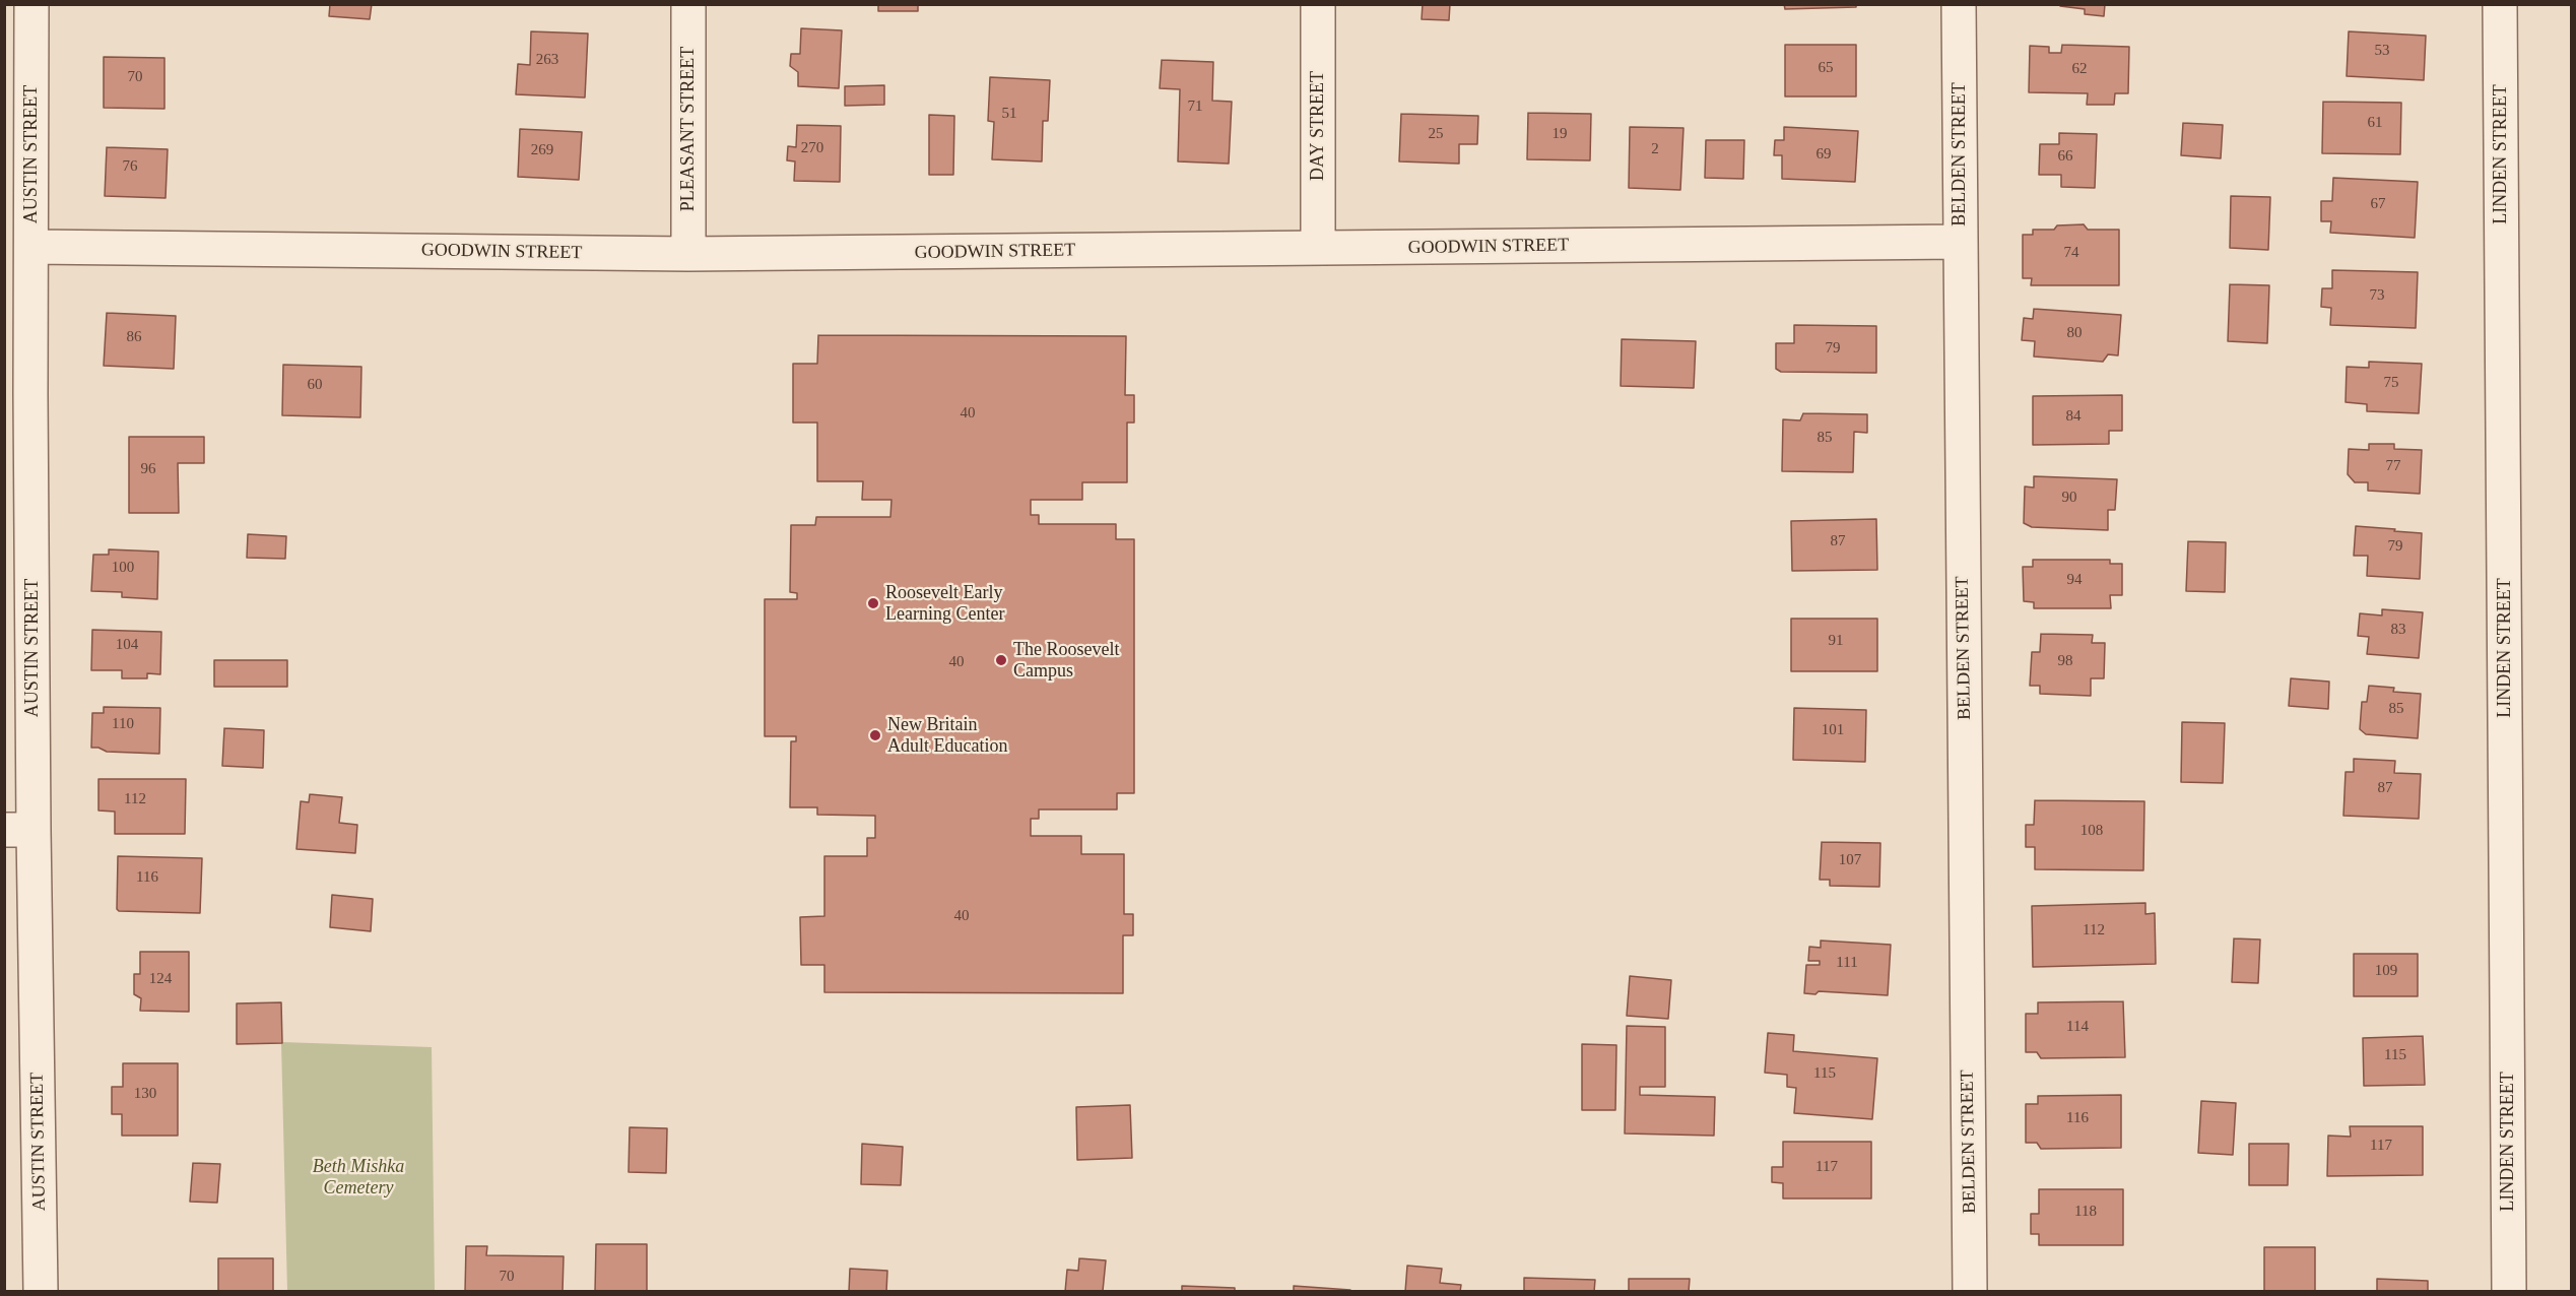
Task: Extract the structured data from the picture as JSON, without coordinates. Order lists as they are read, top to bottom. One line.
{"streets":{"street":["DAY STREET","PLEASANT STREET","AUSTIN STREET","BELDEN STREET","LINDEN STREET","GOODWIN STREET"]},"crossings":[["DAY STREET","GOODWIN STREET"],["PLEASANT STREET","GOODWIN STREET"],["AUSTIN STREET","GOODWIN STREET"],["BELDEN STREET","GOODWIN STREET"]],"parks":["Beth Mishka Cemetery"],"places":["Roosevelt Early Learning Center","The Roosevelt Campus","New Britain Adult Education"],"house_numbers":["53","263","65","62","70","71","51","61","25","19","270","2","269","69","66","76","67","74","73","80","86","79","75","60","40","84","85","77","96","90","87","79","100","94","83","91","104","98","40","85","110","101","87","112","108","107","116","40","112","111","109","124","114","115","115","130","116","117","117","118","70"]}
